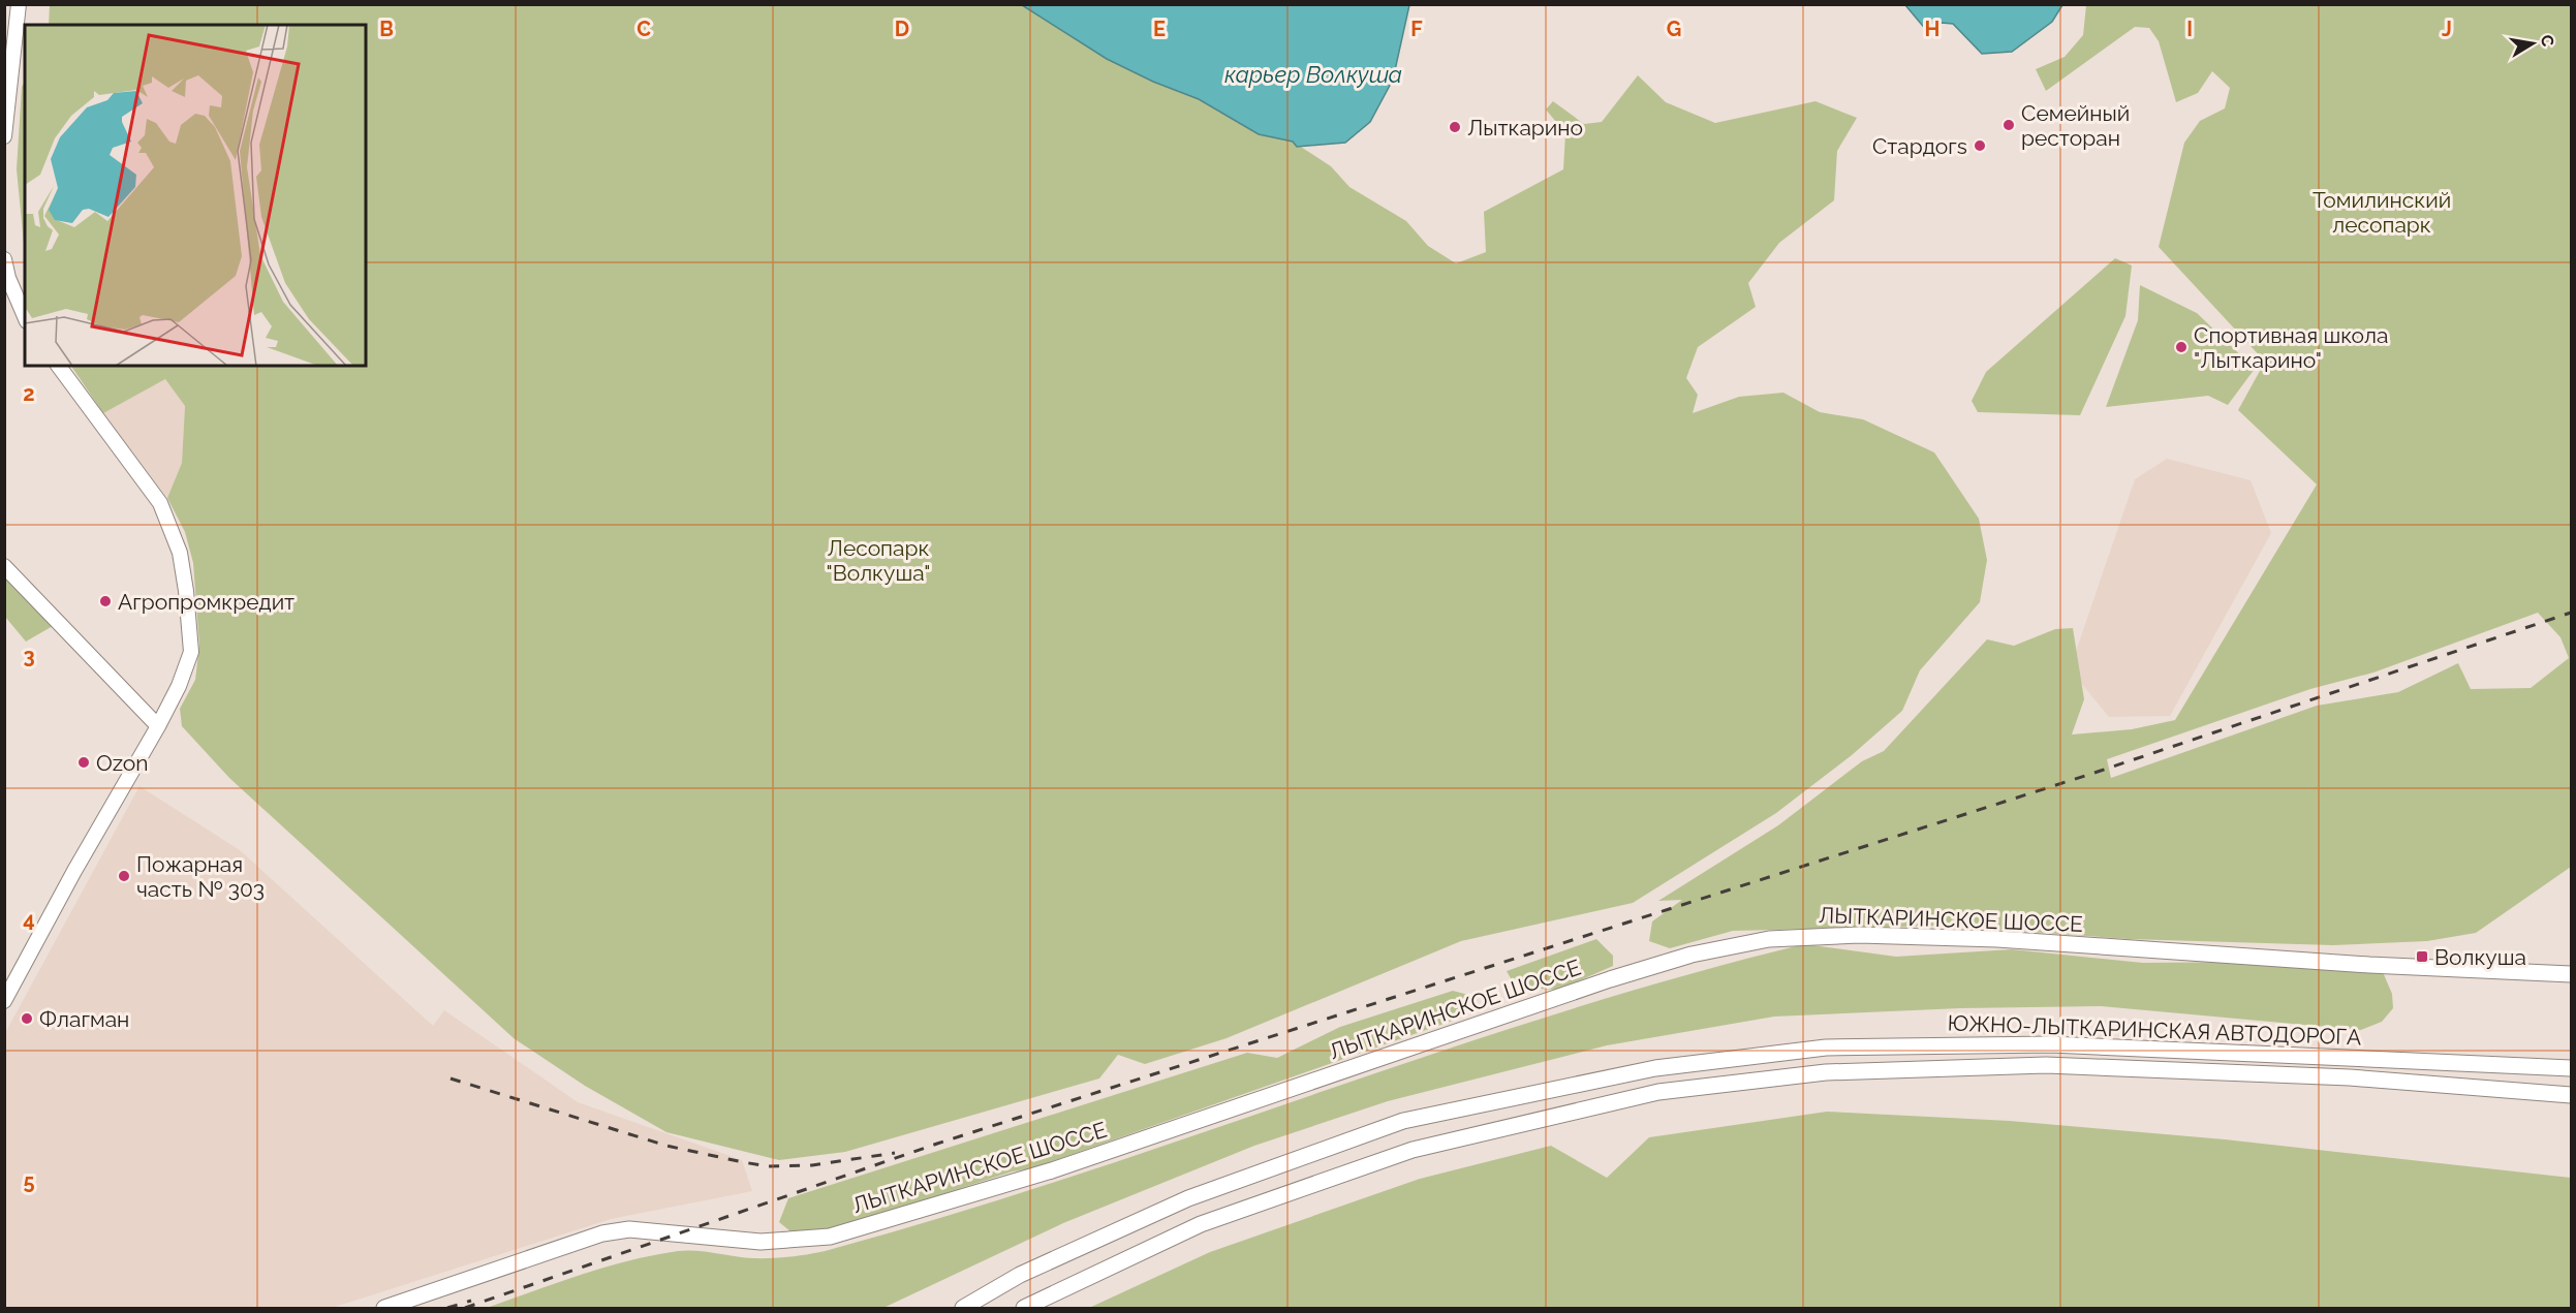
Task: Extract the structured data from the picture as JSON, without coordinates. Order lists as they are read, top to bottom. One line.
{"streets":{"main road":["ЛЫТКАРИНСКОЕ ШОССЕ","ЮЖНО-ЛЫТКАРИНСКАЯ АВТОДОРОГА"]},"water":["карьер Волкуша"],"parks":["Томилинский лесопарк","Лесопарк \"Волкуша\""],"places":{"other":["Семейный ресторан","Лыткарино","Стардогs","Спортивная школа \"Лыткарино\"","Агропромкредит","Ozon","Пожарная часть № 303","Флагман"],"transit":["Волкуша"]},"north":"right","grid":{"columns":["B","C","D","E","F","G","H","I","J"],"rows":["2","3","4","5"]}}
